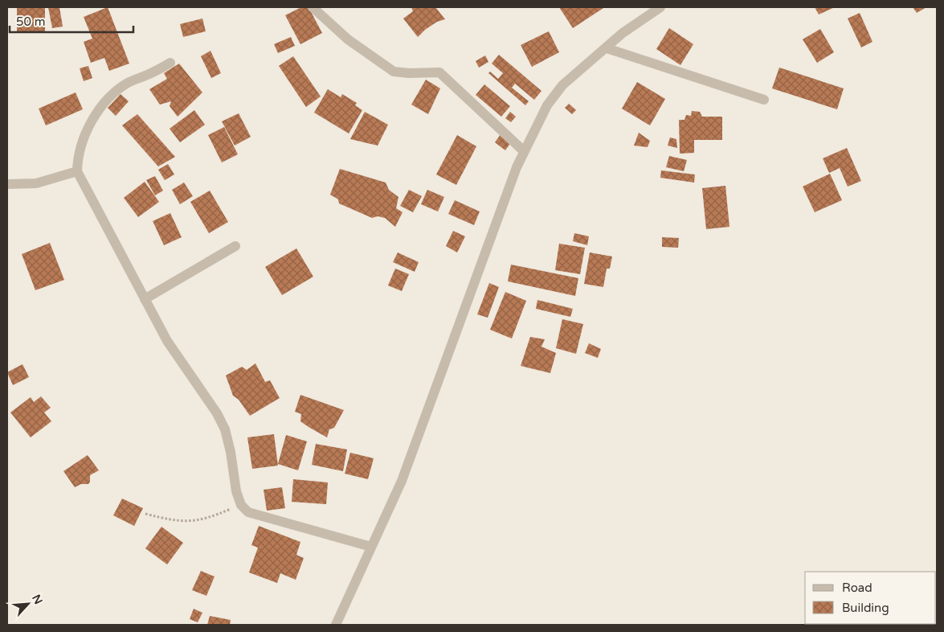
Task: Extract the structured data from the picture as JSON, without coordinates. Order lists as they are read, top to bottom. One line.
{"legend":["Road","Building"],"scale_bar":"50 m","north":"top right"}
